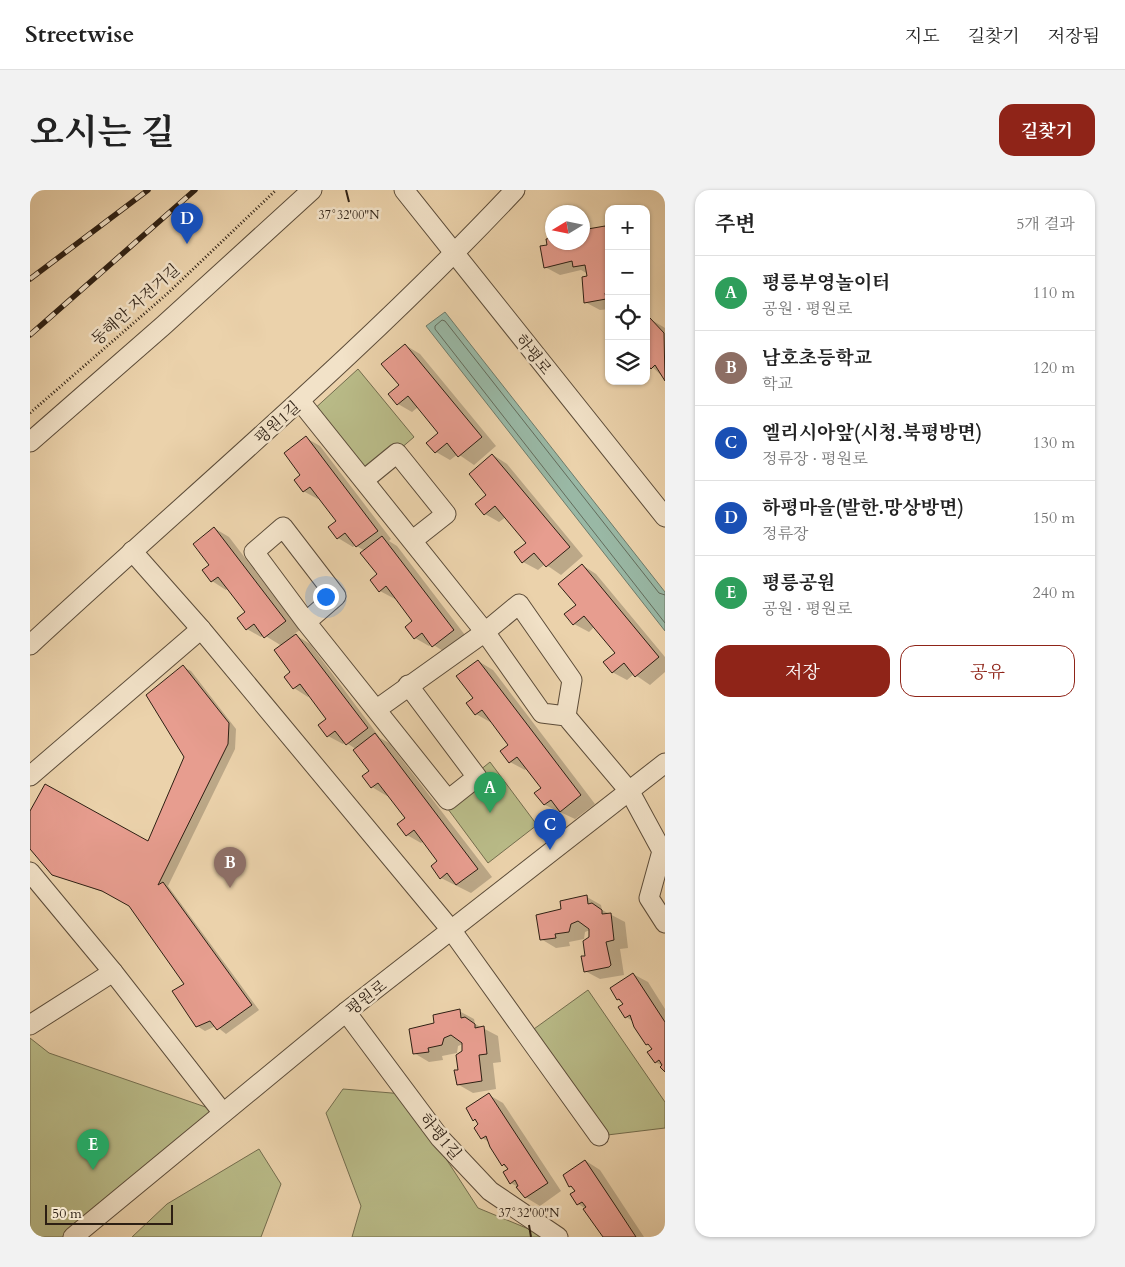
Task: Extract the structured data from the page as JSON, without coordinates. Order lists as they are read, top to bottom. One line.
{"streets":{"street":["하평로","평원1길","평원로","하평1길"],"path":["동해안 자전거길"]},"crossings":[["하평로","평원1길"],["평원로","하평1길"]],"scale_bar":"50 m","north":"left","page":{"header":"Streetwise","nav":["지도","길찾기","저장됨"],"title":"오시는 길","buttons":["길찾기",["저장","공유"]],"heading":["주변","5개 결과"],"pins":["D","A","C","B","E"],"map_buttons":["+","−"],"list":[{"mark":"A","name":"평릉부영놀이터","note":"공원 · 평원로","value":"110 m"},{"mark":"B","name":"남호초등학교","note":"학교","value":"120 m"},{"mark":"C","name":"엘리시아앞(시청.북평방면)","note":"정류장 · 평원로","value":"130 m"},{"mark":"D","name":"하평마을(발한.망상방면)","note":"정류장","value":"150 m"},{"mark":"E","name":"평릉공원","note":"공원 · 평원로","value":"240 m"}],"scale":"50 m"},"coordinates":["37°32'00\"N"]}
